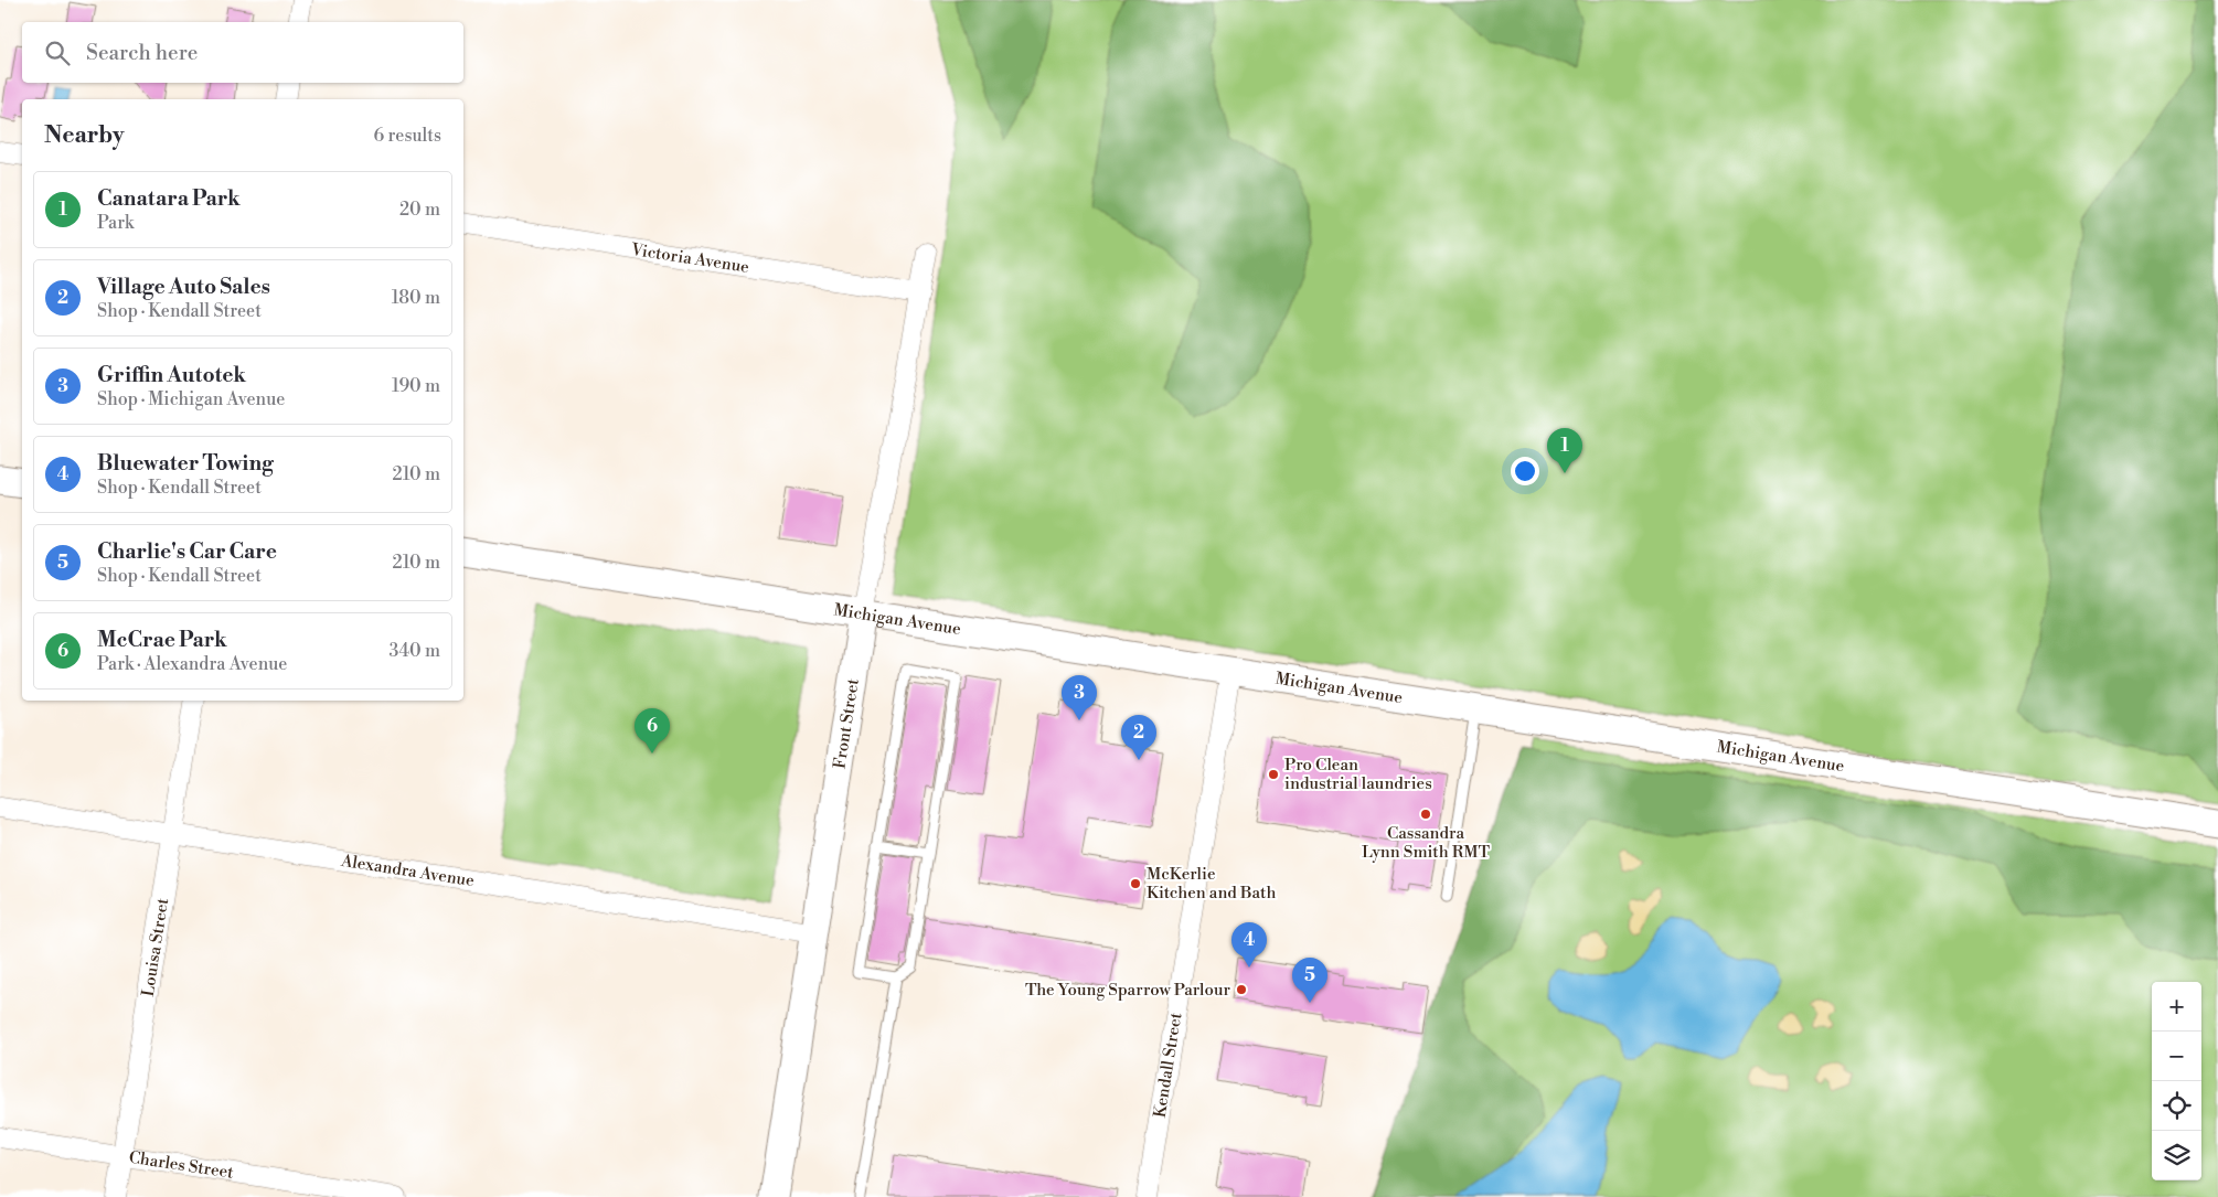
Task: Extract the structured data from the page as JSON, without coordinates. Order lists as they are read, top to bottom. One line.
{"streets":{"main road":["Michigan Avenue","Front Street"],"street":["Victoria Avenue","Alexandra Avenue","Louisa Street","Kendall Street","Charles Street"]},"crossings":[["Victoria Avenue","Front Street"],["Michigan Avenue","Front Street"],["Michigan Avenue","Kendall Street"],["Front Street","Alexandra Avenue"],["Alexandra Avenue","Louisa Street"],["Louisa Street","Charles Street"]],"places":["Pro Clean industrial laundries","Cassandra Lynn Smith RMT","McKerlie Kitchen and Bath","The Young Sparrow Parlour"],"page":{"search":"Search here","heading":["Nearby","6 results"],"list":[{"mark":"1","name":"Canatara Park","note":"Park","value":"20 m"},{"mark":"2","name":"Village Auto Sales","note":"Shop · Kendall Street","value":"180 m"},{"mark":"3","name":"Griffin Autotek","note":"Shop · Michigan Avenue","value":"190 m"},{"mark":"4","name":"Bluewater Towing","note":"Shop · Kendall Street","value":"210 m"},{"mark":"5","name":"Charlie's Car Care","note":"Shop · Kendall Street","value":"210 m"},{"mark":"6","name":"McCrae Park","note":"Park · Alexandra Avenue","value":"340 m"}],"pins":["1","3","6","2","4","5"],"map_buttons":["+","−"]}}
